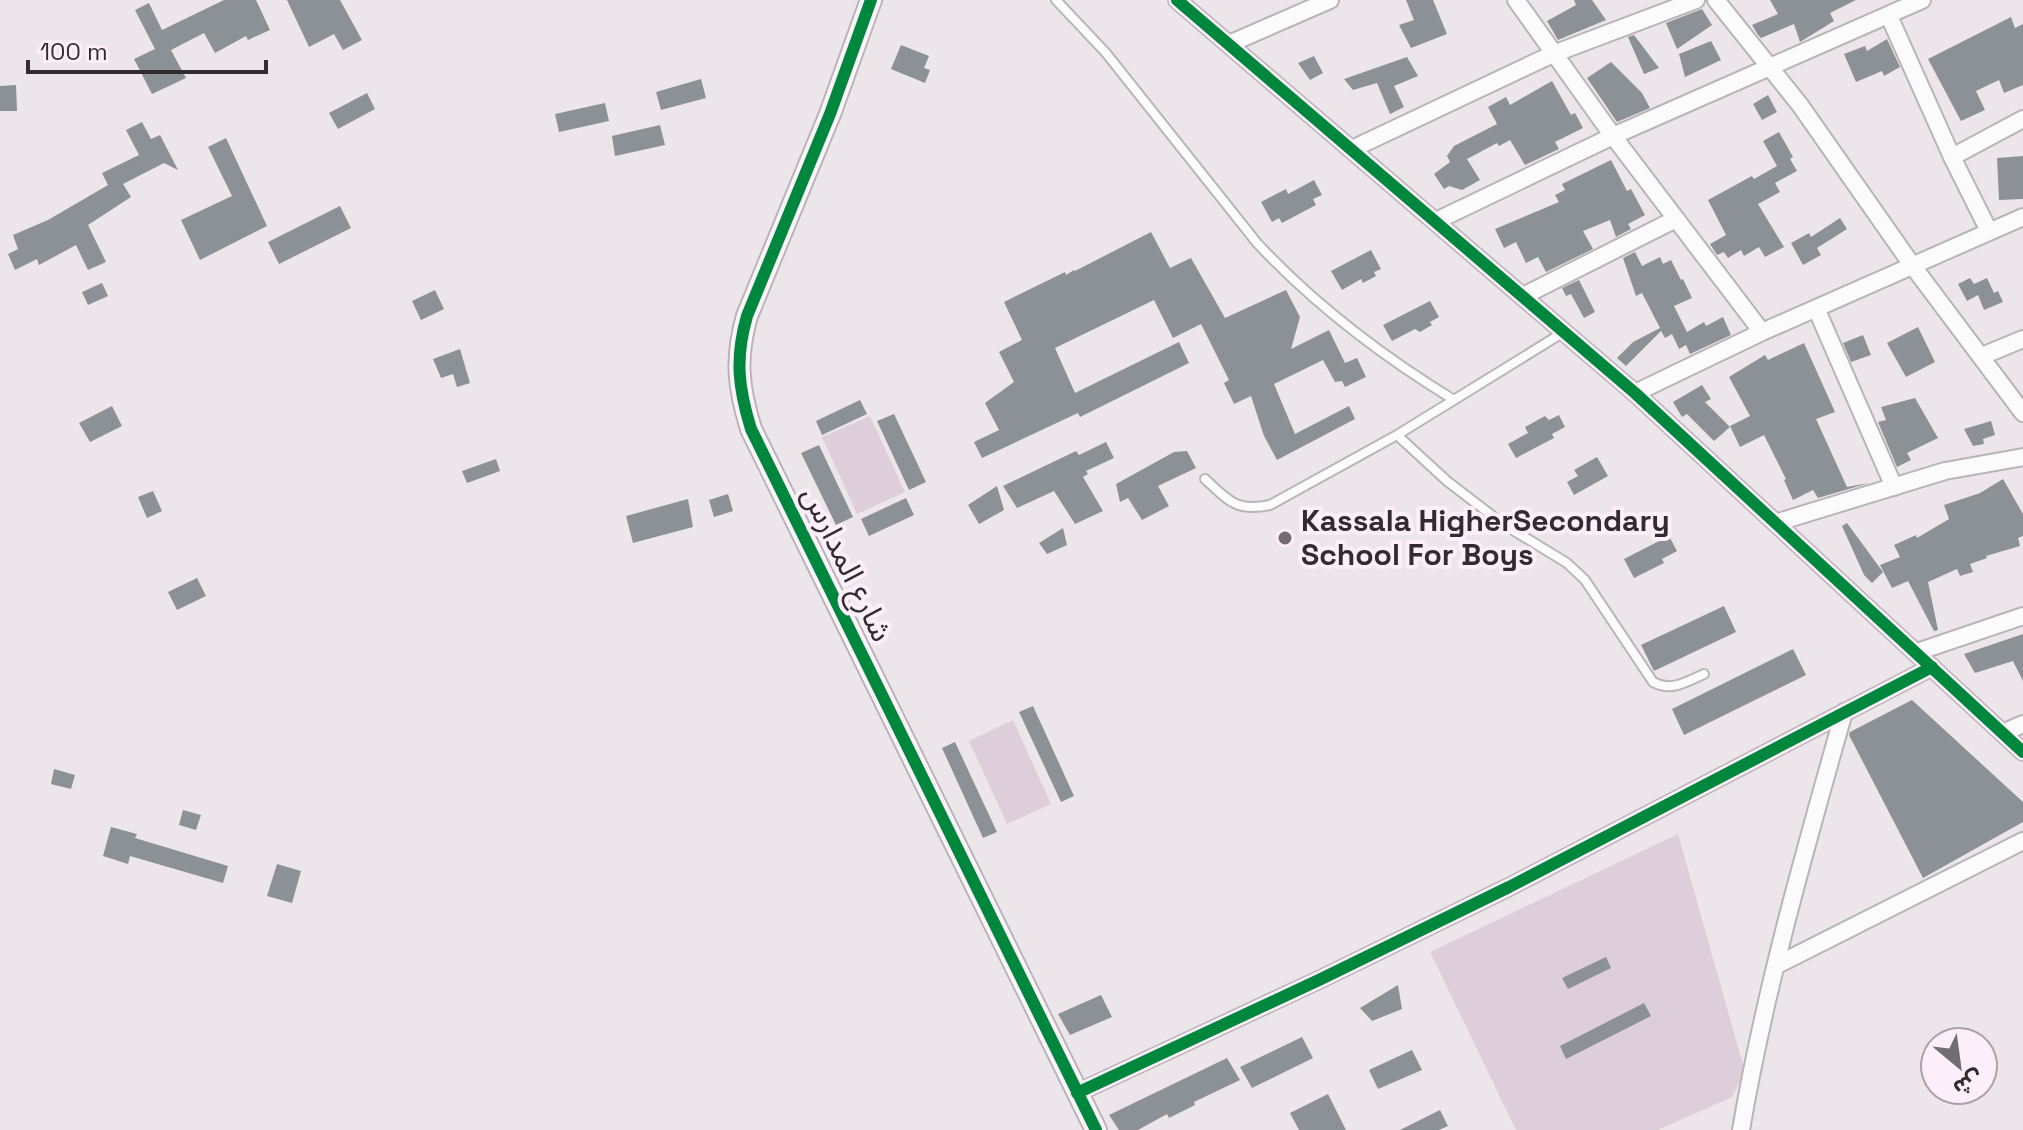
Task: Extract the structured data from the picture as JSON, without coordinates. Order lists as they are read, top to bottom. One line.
{"streets":{"street":["شارع المدارس"]},"places":["Kassala HigherSecondary School For Boys"],"scale_bar":"100 m","north":"bottom right"}
